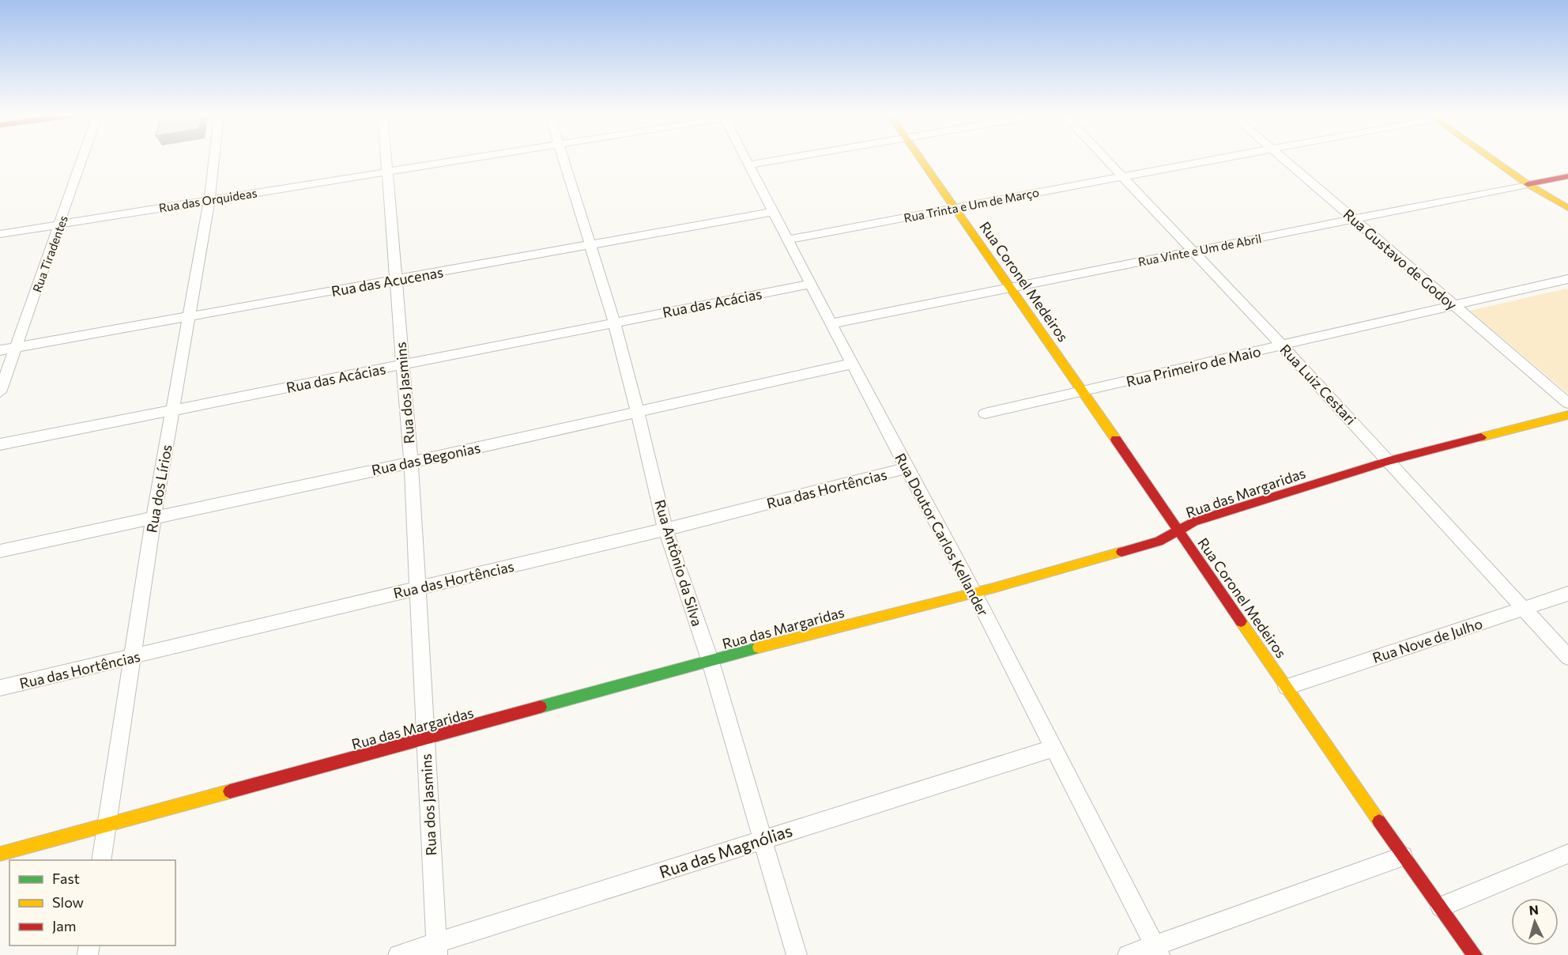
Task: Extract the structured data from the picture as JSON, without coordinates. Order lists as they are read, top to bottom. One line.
{"streets":{"street":["Rua das Orquideas","Rua Trinta e Um de Março","Rua Vinte e Um de Abril","Rua Tiradentes","Rua Gustavo de Godoy","Rua das Acucenas","Rua Coronel Medeiros","Rua das Acácias","Rua Primeiro de Maio","Rua Luiz Cestari","Rua dos Jasmins","Rua das Begonias","Rua dos Lírios","Rua das Hortências","Rua das Margaridas","Rua Doutor Carlos Kellander","Rua Antônio da Silva","Rua Nove de Julho","Rua das Magnólias"]},"crossings":[["Rua das Orquideas","Rua Tiradentes"],["Rua das Orquideas","Rua dos Jasmins"],["Rua das Orquideas","Rua dos Lírios"],["Rua Trinta e Um de Março","Rua Coronel Medeiros"],["Rua Trinta e Um de Março","Rua Luiz Cestari"],["Rua Trinta e Um de Março","Rua Doutor Carlos Kellander"],["Rua Vinte e Um de Abril","Rua Gustavo de Godoy"],["Rua Vinte e Um de Abril","Rua Coronel Medeiros"],["Rua Vinte e Um de Abril","Rua Luiz Cestari"],["Rua Vinte e Um de Abril","Rua Doutor Carlos Kellander"],["Rua Tiradentes","Rua das Acucenas"],["Rua Gustavo de Godoy","Rua Primeiro de Maio"],["Rua das Acucenas","Rua dos Jasmins"],["Rua das Acucenas","Rua dos Lírios"],["Rua das Acucenas","Rua Doutor Carlos Kellander"],["Rua das Acucenas","Rua Antônio da Silva"],["Rua Coronel Medeiros","Rua Primeiro de Maio"],["Rua Coronel Medeiros","Rua das Margaridas"],["Rua Coronel Medeiros","Rua Nove de Julho"],["Rua das Acácias","Rua dos Jasmins"],["Rua das Acácias","Rua dos Lírios"],["Rua das Acácias","Rua Doutor Carlos Kellander"],["Rua das Acácias","Rua Antônio da Silva"],["Rua Primeiro de Maio","Rua Luiz Cestari"],["Rua Luiz Cestari","Rua das Margaridas"],["Rua Luiz Cestari","Rua Nove de Julho"],["Rua dos Jasmins","Rua das Begonias"],["Rua dos Jasmins","Rua das Hortências"],["Rua dos Jasmins","Rua das Margaridas"],["Rua dos Jasmins","Rua das Magnólias"],["Rua das Begonias","Rua dos Lírios"],["Rua das Begonias","Rua Doutor Carlos Kellander"],["Rua das Begonias","Rua Antônio da Silva"],["Rua dos Lírios","Rua das Hortências"],["Rua dos Lírios","Rua das Margaridas"],["Rua das Hortências","Rua Doutor Carlos Kellander"],["Rua das Hortências","Rua Antônio da Silva"],["Rua das Margaridas","Rua Doutor Carlos Kellander"],["Rua das Margaridas","Rua Antônio da Silva"],["Rua Doutor Carlos Kellander","Rua das Magnólias"],["Rua Antônio da Silva","Rua das Magnólias"]],"legend":["Fast","Slow","Jam"],"north":"top"}
